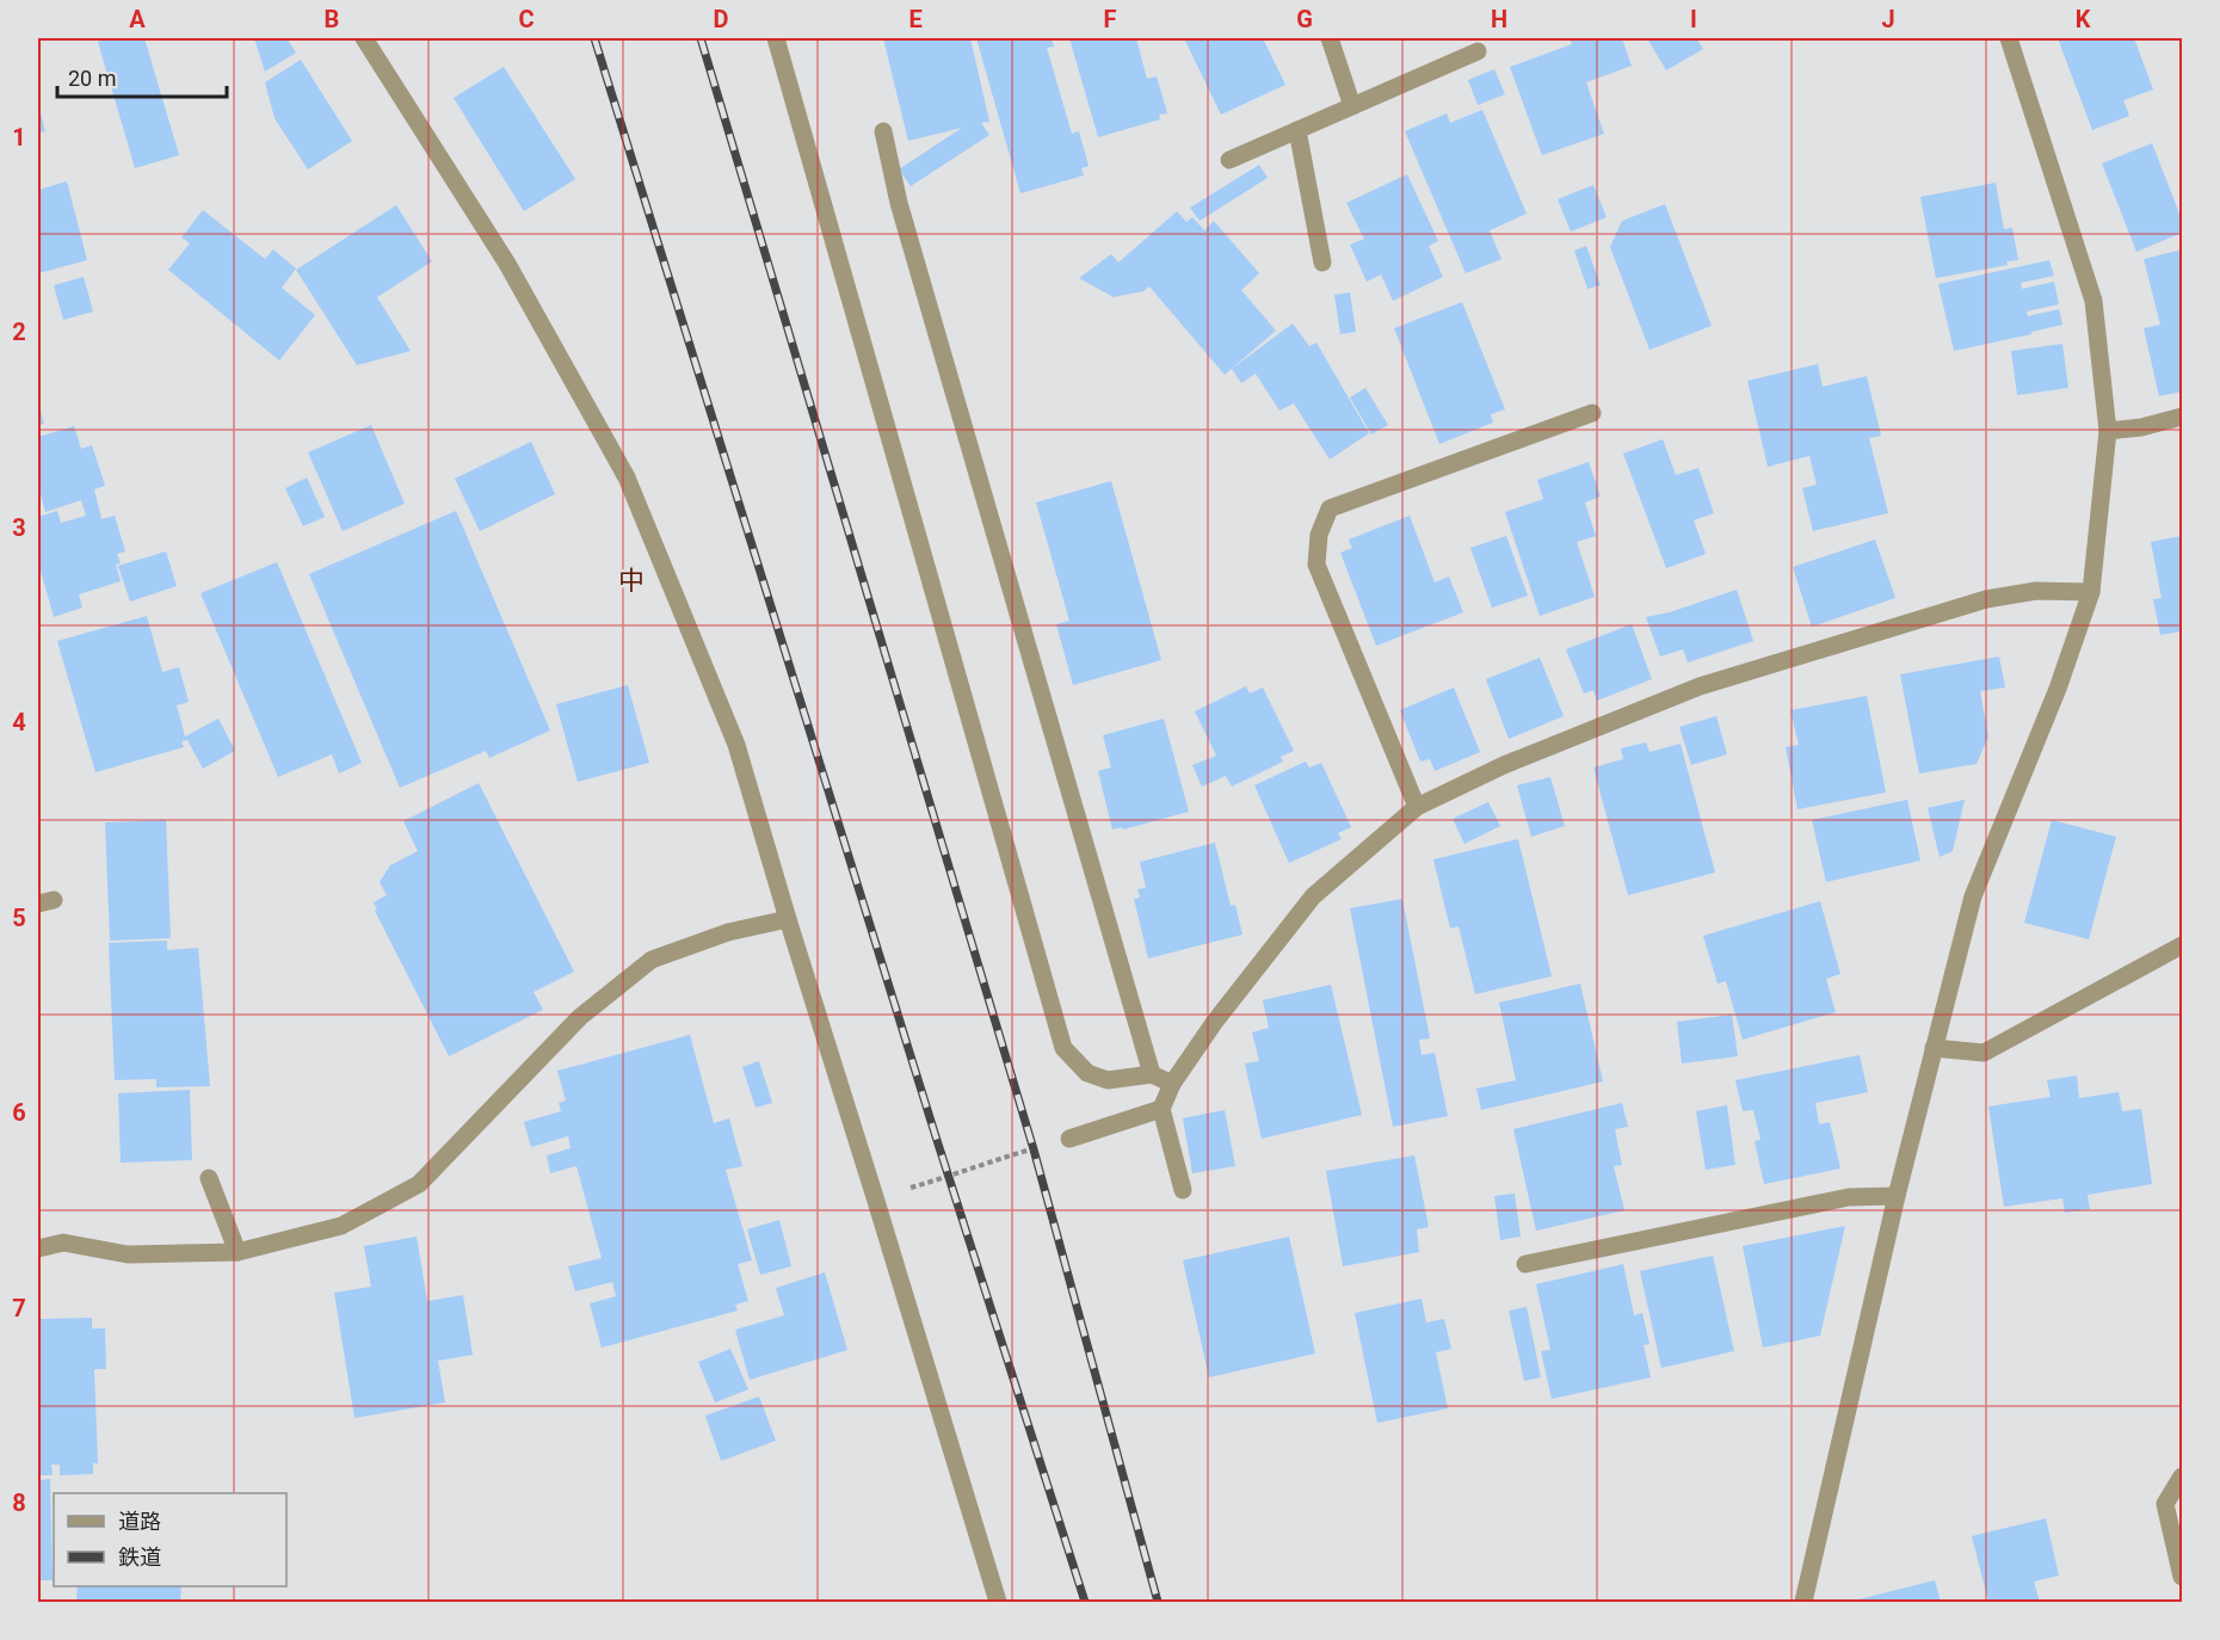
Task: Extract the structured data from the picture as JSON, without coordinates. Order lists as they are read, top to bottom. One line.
{"districts":["中"],"legend":["道路","鉄道"],"scale_bar":"20 m","grid":{"columns":["A","B","C","D","E","F","G","H","I","J","K"],"rows":["1","2","3","4","5","6","7","8"]}}
